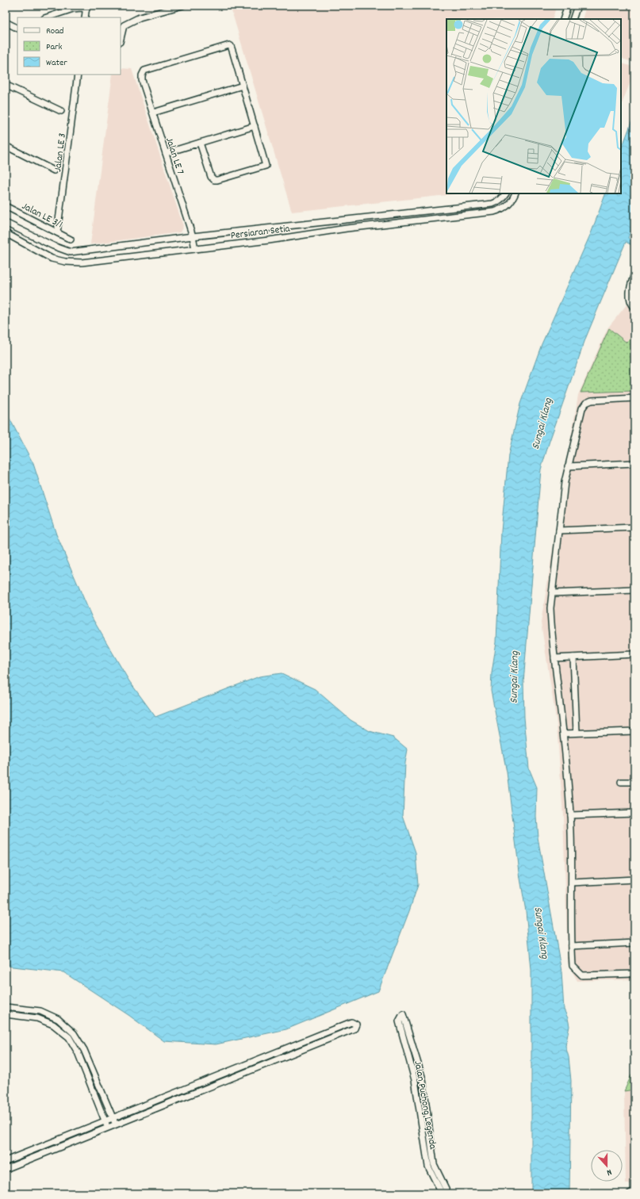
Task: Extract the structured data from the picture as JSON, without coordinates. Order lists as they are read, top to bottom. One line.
{"streets":{"street":["Jalan LE 3","Jalan LE 7","Jalan LE 3/1","Persiaran Setia","Jalan Puchong Legenda"]},"crossings":[["Jalan LE 3","Jalan LE 3/1"],["Jalan LE 7","Persiaran Setia"]],"water":["Sungai Klang"],"legend":["Road","Park","Water"],"north":"bottom"}
